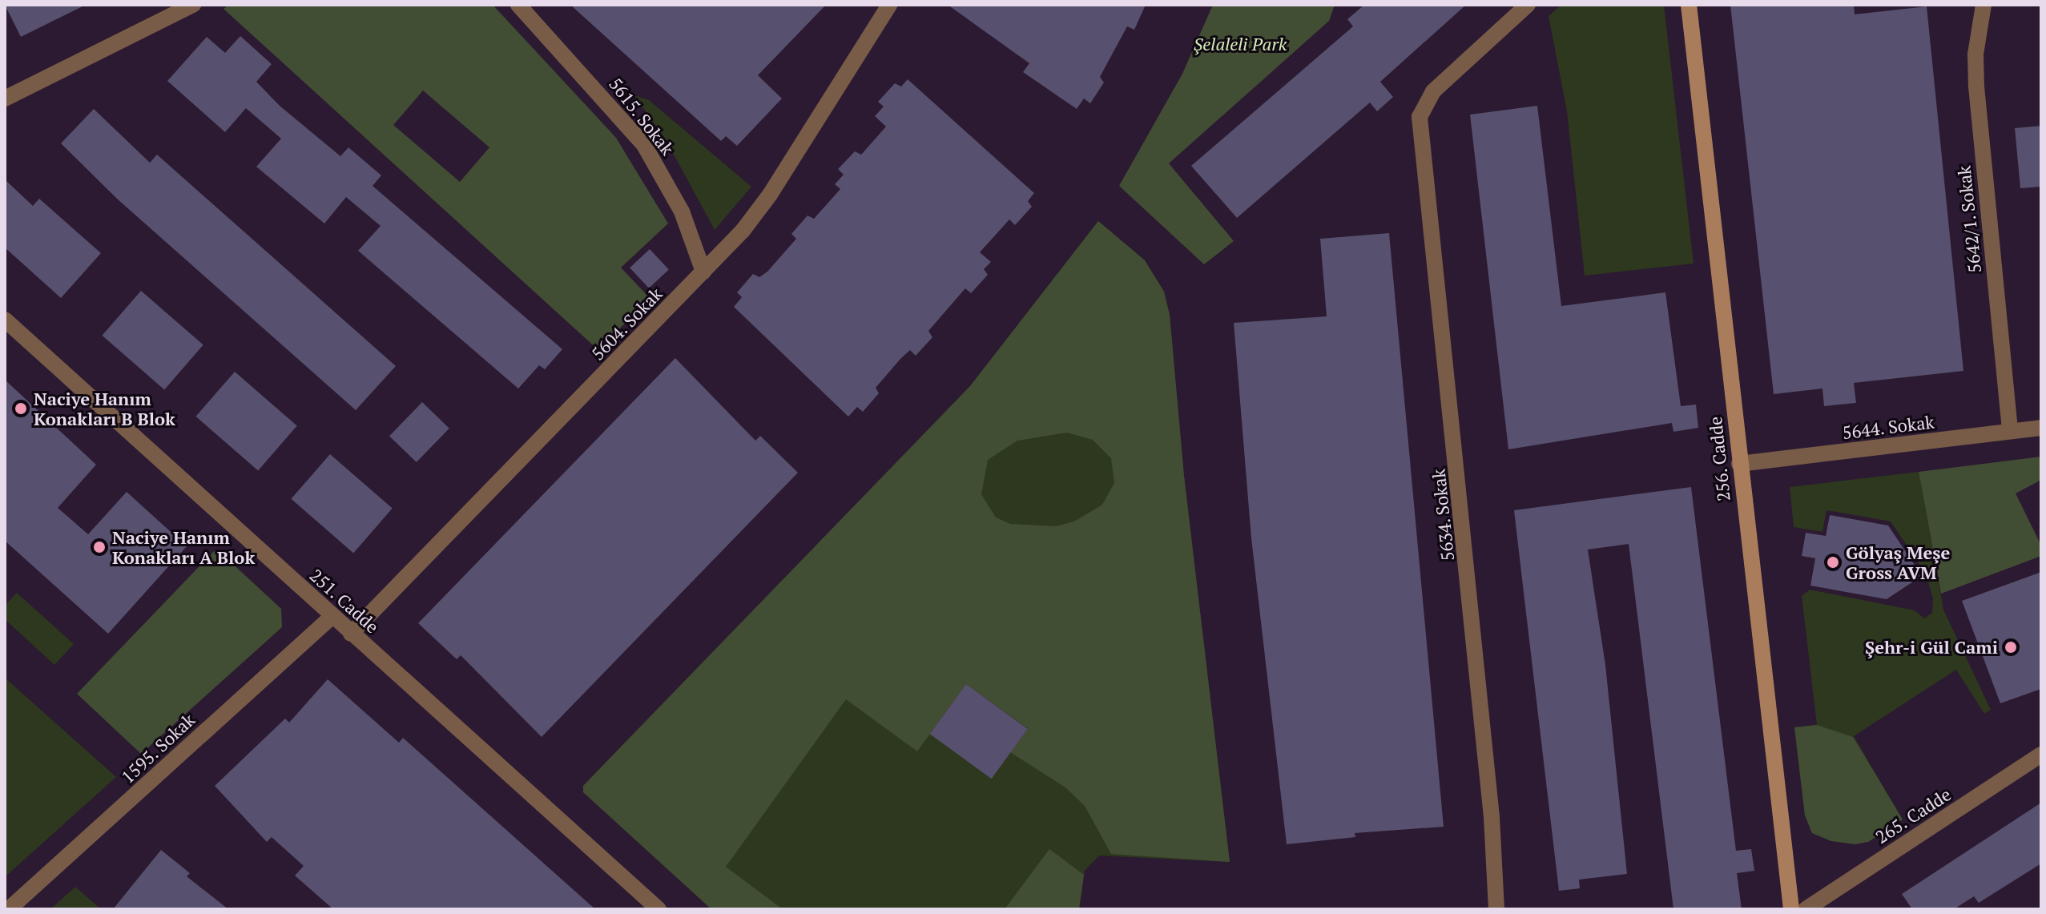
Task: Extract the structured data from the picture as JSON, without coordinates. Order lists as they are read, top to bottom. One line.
{"streets":{"street":["5615. Sokak","5642/1. Sokak","5604. Sokak","5644. Sokak","256. Cadde","5634. Sokak","251. Cadde","1595. Sokak","265. Cadde"]},"crossings":[["5615. Sokak","5604. Sokak"],["5642/1. Sokak","5644. Sokak"],["5604. Sokak","251. Cadde"],["5644. Sokak","256. Cadde"],["251. Cadde","1595. Sokak"]],"parks":["Şelaleli Park"],"places":["Naciye Hanım Konakları B Blok","Naciye Hanım Konakları A Blok","Gölyaş Meşe Gross AVM","Şehr-i Gül Cami"]}
